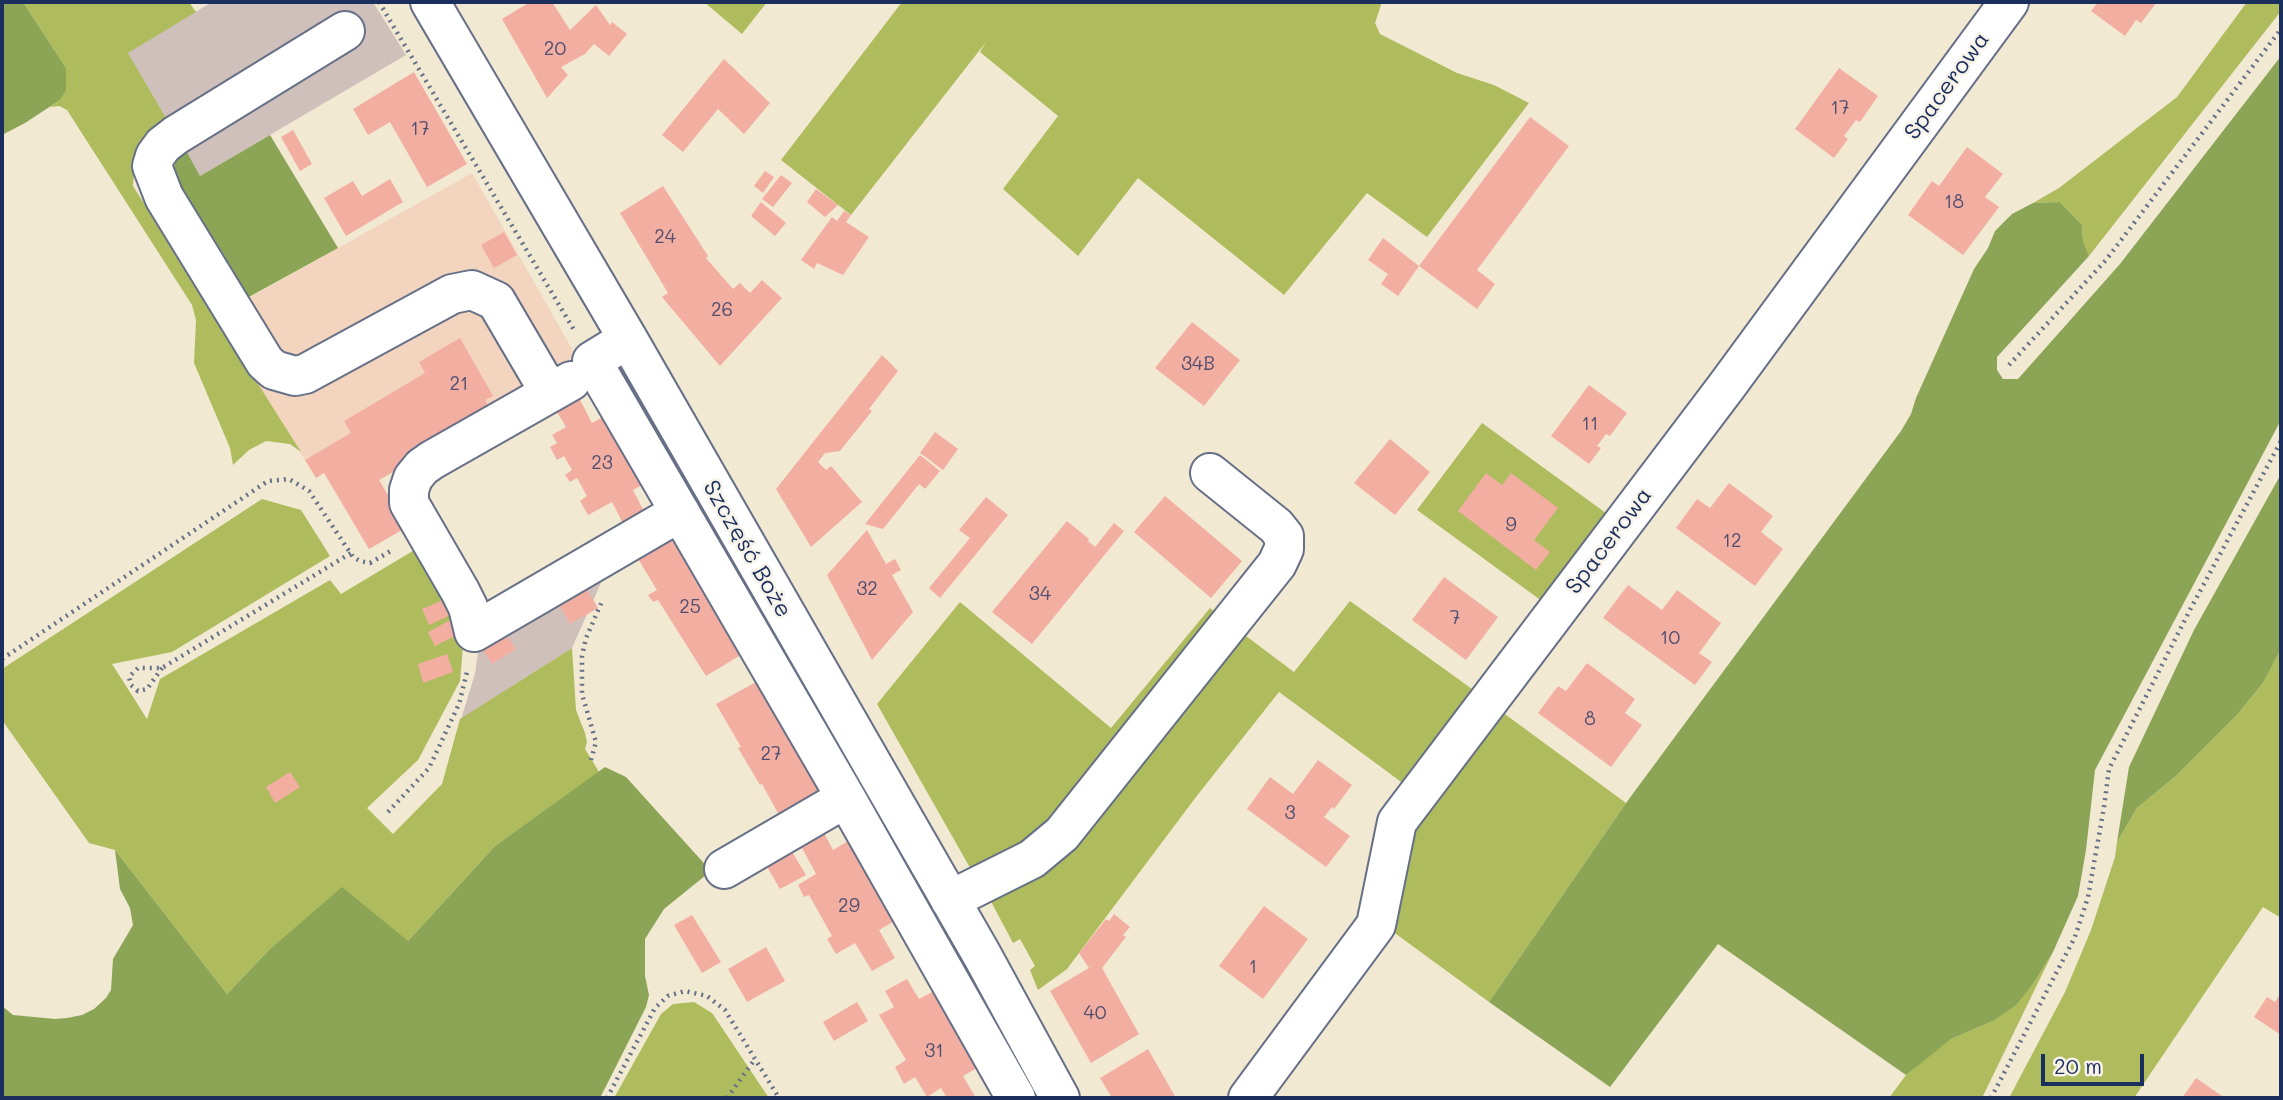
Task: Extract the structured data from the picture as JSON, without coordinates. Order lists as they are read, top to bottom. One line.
{"streets":{"street":["Spacerowa","Szczęść Boże"]},"house_numbers":["20","17","17","18","24","26","34B","21","11","23","9","12","32","34","25","7","10","8","27","3","29","1","40","31"],"scale_bar":"20 m"}
